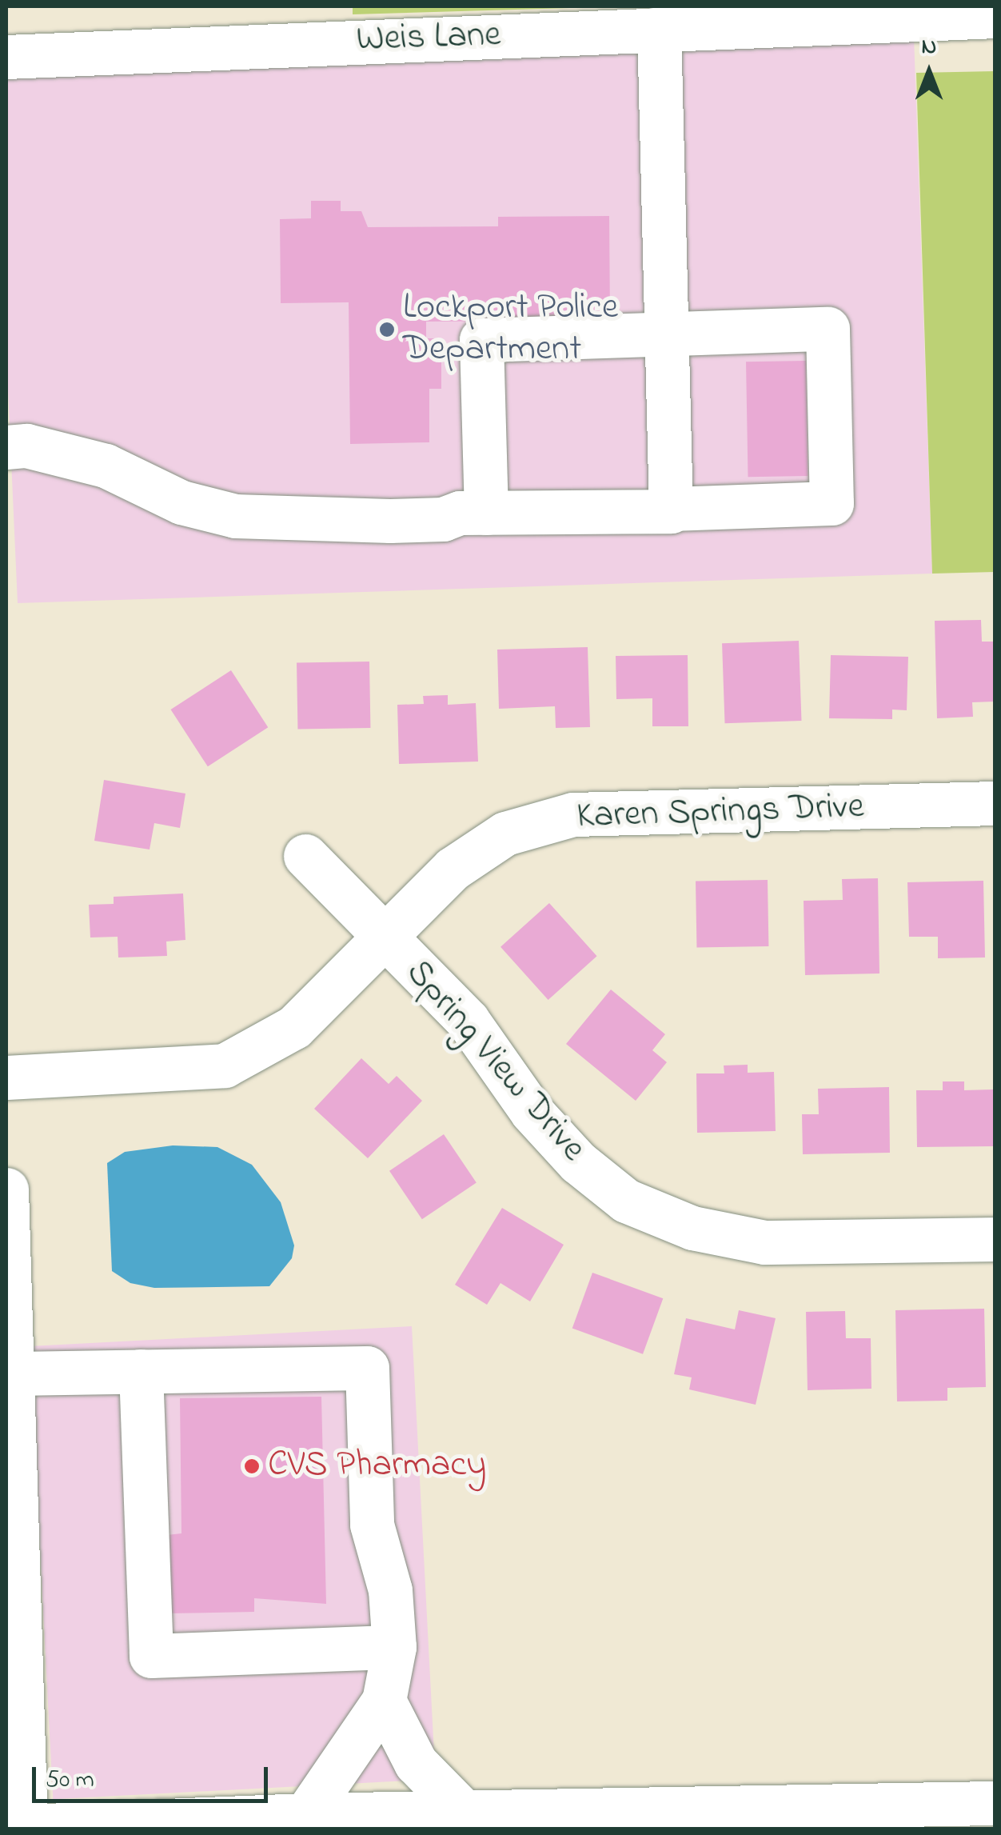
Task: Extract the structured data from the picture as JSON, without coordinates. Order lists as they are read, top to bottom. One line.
{"streets":{"street":["Weis Lane","Karen Springs Drive","Spring View Drive"]},"crossings":[["Karen Springs Drive","Spring View Drive"]],"places":["Lockport Police Department","CVS Pharmacy"],"scale_bar":"50 m","north":"top"}
